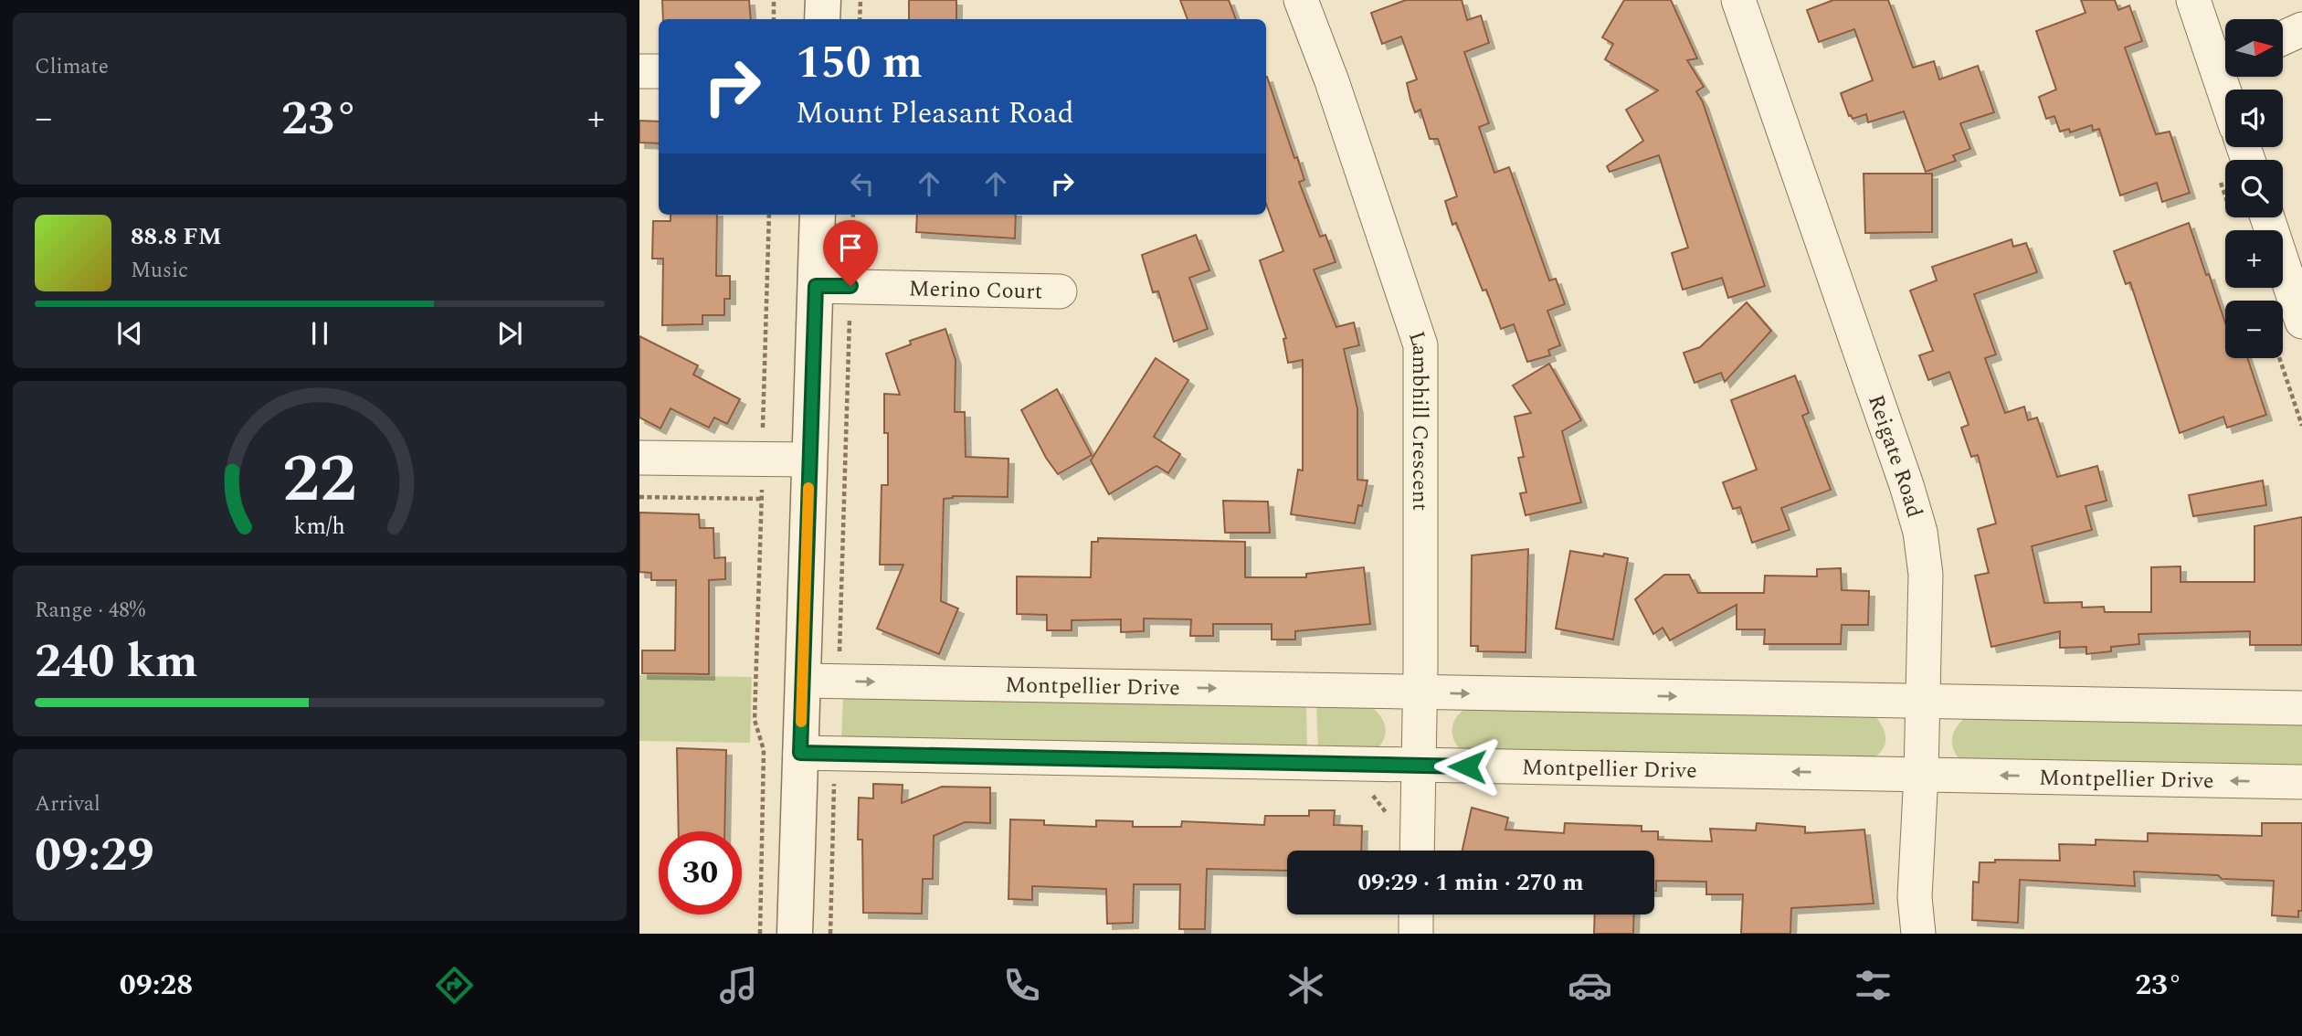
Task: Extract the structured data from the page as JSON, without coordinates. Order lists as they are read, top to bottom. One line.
{"streets":{"street":["Merino Court","Lambhill Crescent","Reigate Road","Montpellier Drive"]},"crossings":[["Lambhill Crescent","Montpellier Drive"],["Reigate Road","Montpellier Drive"]],"north":"right","page":{"tile":["Climate",["Range · 48%","240 km"],["Arrival","09:29"]],"map_buttons":["+","−"],"turn":["150 m","Mount Pleasant Road"],"heat":["−","23°","+"],"song":["88.8 FM","Music"],"limit":"30","trip":"09:29 · 1 min · 270 m","tabs":["09:28","23°"],"gauge":["22","km/h"]}}
